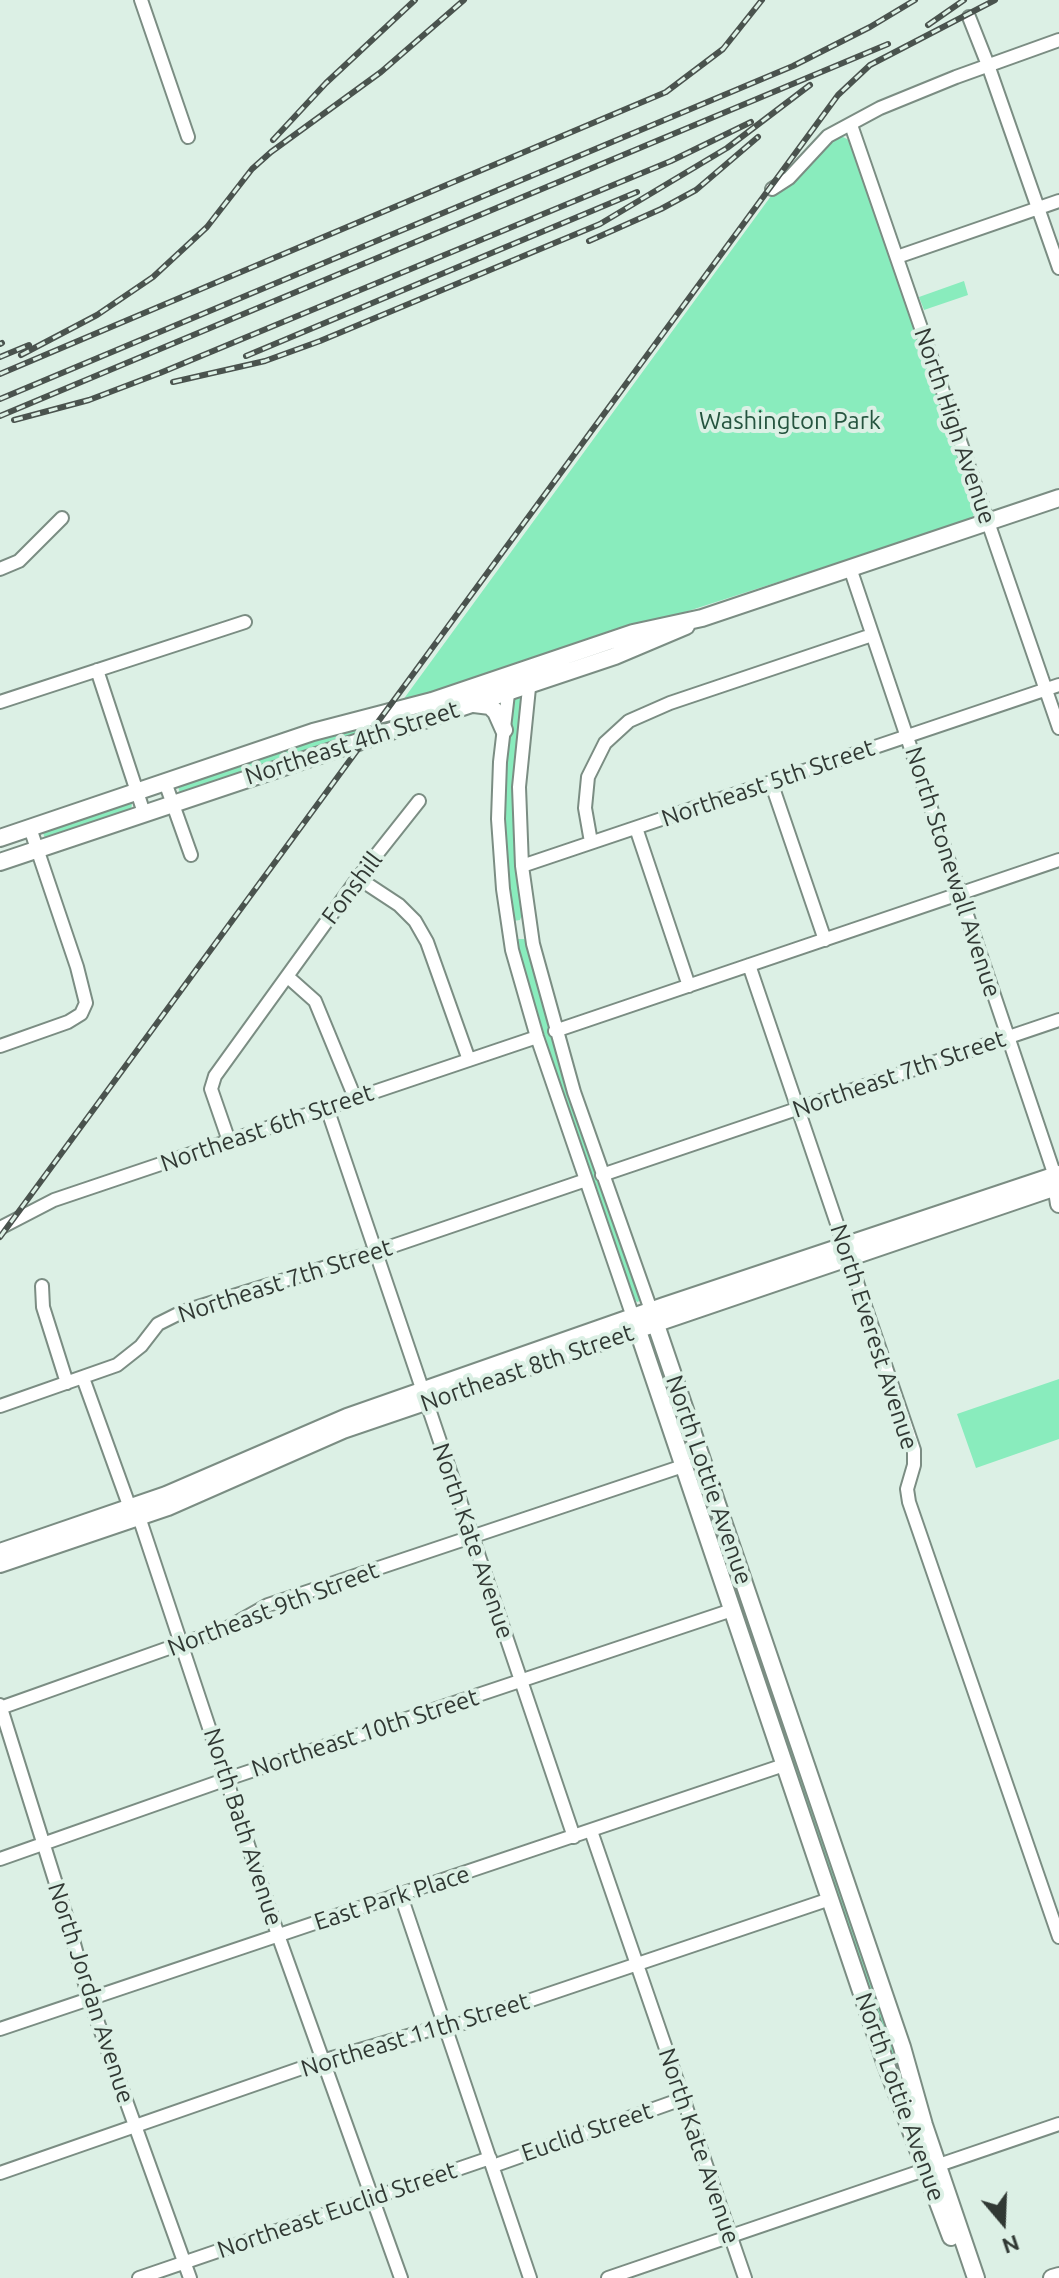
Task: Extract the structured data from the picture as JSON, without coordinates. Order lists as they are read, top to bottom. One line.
{"streets":{"main road":["Northeast 4th Street","North Stonewall Avenue","Northeast 8th Street","North Lottie Avenue"],"street":["North High Avenue","Northeast 5th Street","Fonshill","Northeast 7th Street","Northeast 6th Street","North Everest Avenue","North Kate Avenue","Northeast 9th Street","Northeast 10th Street","North Bath Avenue","East Park Place","North Jordan Avenue","Northeast 11th Street","Euclid Street","Northeast Euclid Street"]},"crossings":[["North High Avenue","Northeast 4th Street"],["North High Avenue","Northeast 5th Street"],["Northeast 4th Street","North Stonewall Avenue"],["Northeast 4th Street","North Lottie Avenue"],["Northeast 5th Street","North Stonewall Avenue"],["Northeast 5th Street","North Lottie Avenue"],["North Stonewall Avenue","Northeast 7th Street"],["North Stonewall Avenue","Northeast 8th Street"],["Northeast 7th Street","North Everest Avenue"],["Northeast 7th Street","North Lottie Avenue"],["Northeast 7th Street","North Kate Avenue"],["Northeast 7th Street","North Bath Avenue"],["Northeast 6th Street","North Lottie Avenue"],["Northeast 6th Street","North Kate Avenue"],["North Everest Avenue","Northeast 8th Street"],["Northeast 8th Street","North Lottie Avenue"],["Northeast 8th Street","North Kate Avenue"],["Northeast 8th Street","North Bath Avenue"],["North Lottie Avenue","Northeast 9th Street"],["North Lottie Avenue","Northeast 10th Street"],["North Lottie Avenue","East Park Place"],["North Lottie Avenue","Northeast 11th Street"],["North Kate Avenue","Northeast 9th Street"],["North Kate Avenue","Northeast 10th Street"],["North Kate Avenue","East Park Place"],["North Kate Avenue","Northeast 11th Street"],["North Kate Avenue","Euclid Street"],["Northeast 9th Street","North Bath Avenue"],["Northeast 9th Street","North Jordan Avenue"],["Northeast 10th Street","North Bath Avenue"],["Northeast 10th Street","North Jordan Avenue"],["North Bath Avenue","East Park Place"],["North Bath Avenue","Northeast 11th Street"],["North Bath Avenue","Northeast Euclid Street"],["East Park Place","North Jordan Avenue"],["North Jordan Avenue","Northeast 11th Street"],["North Jordan Avenue","Northeast Euclid Street"],["Euclid Street","Northeast Euclid Street"]],"parks":["Washington Park"],"north":"bottom"}
